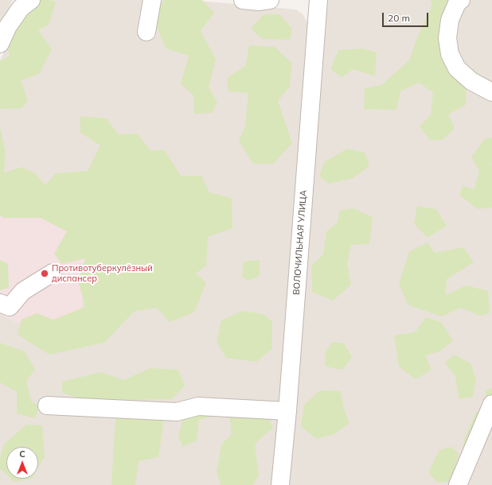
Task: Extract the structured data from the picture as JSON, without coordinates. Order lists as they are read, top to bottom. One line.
{"streets":{"street":["ВОЛОЧИЛЬНАЯ УЛИЦА"]},"places":["Противотуберкулёзный диспансер"],"scale_bar":"20 m","north":"top"}
